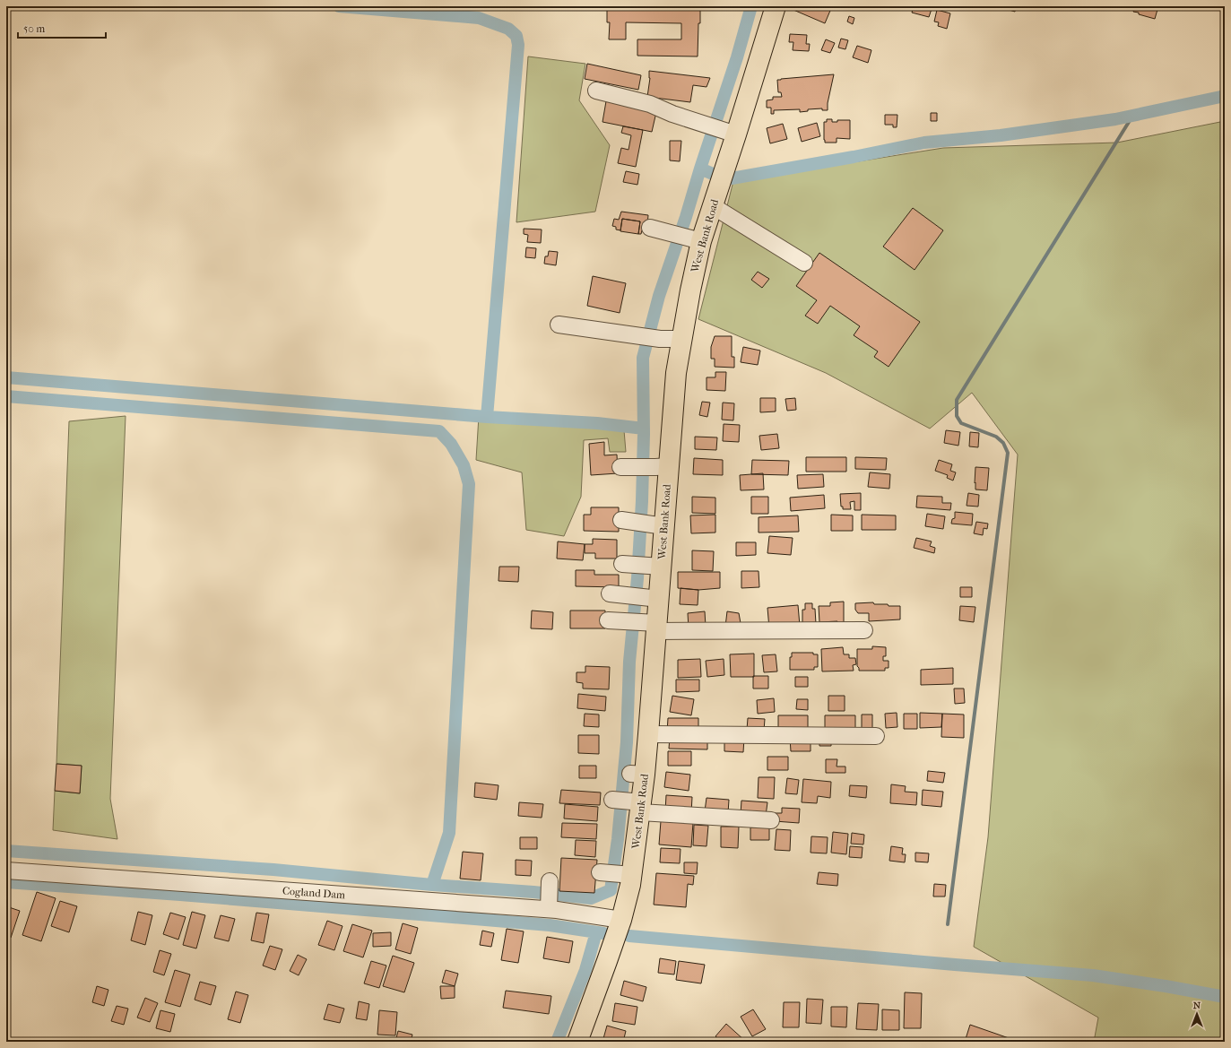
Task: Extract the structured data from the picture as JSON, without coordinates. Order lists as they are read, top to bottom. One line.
{"streets":{"main road":["West Bank Road"],"street":["Cogland Dam"]},"crossings":[["West Bank Road","Cogland Dam"]],"scale_bar":"50 m","north":"top"}
